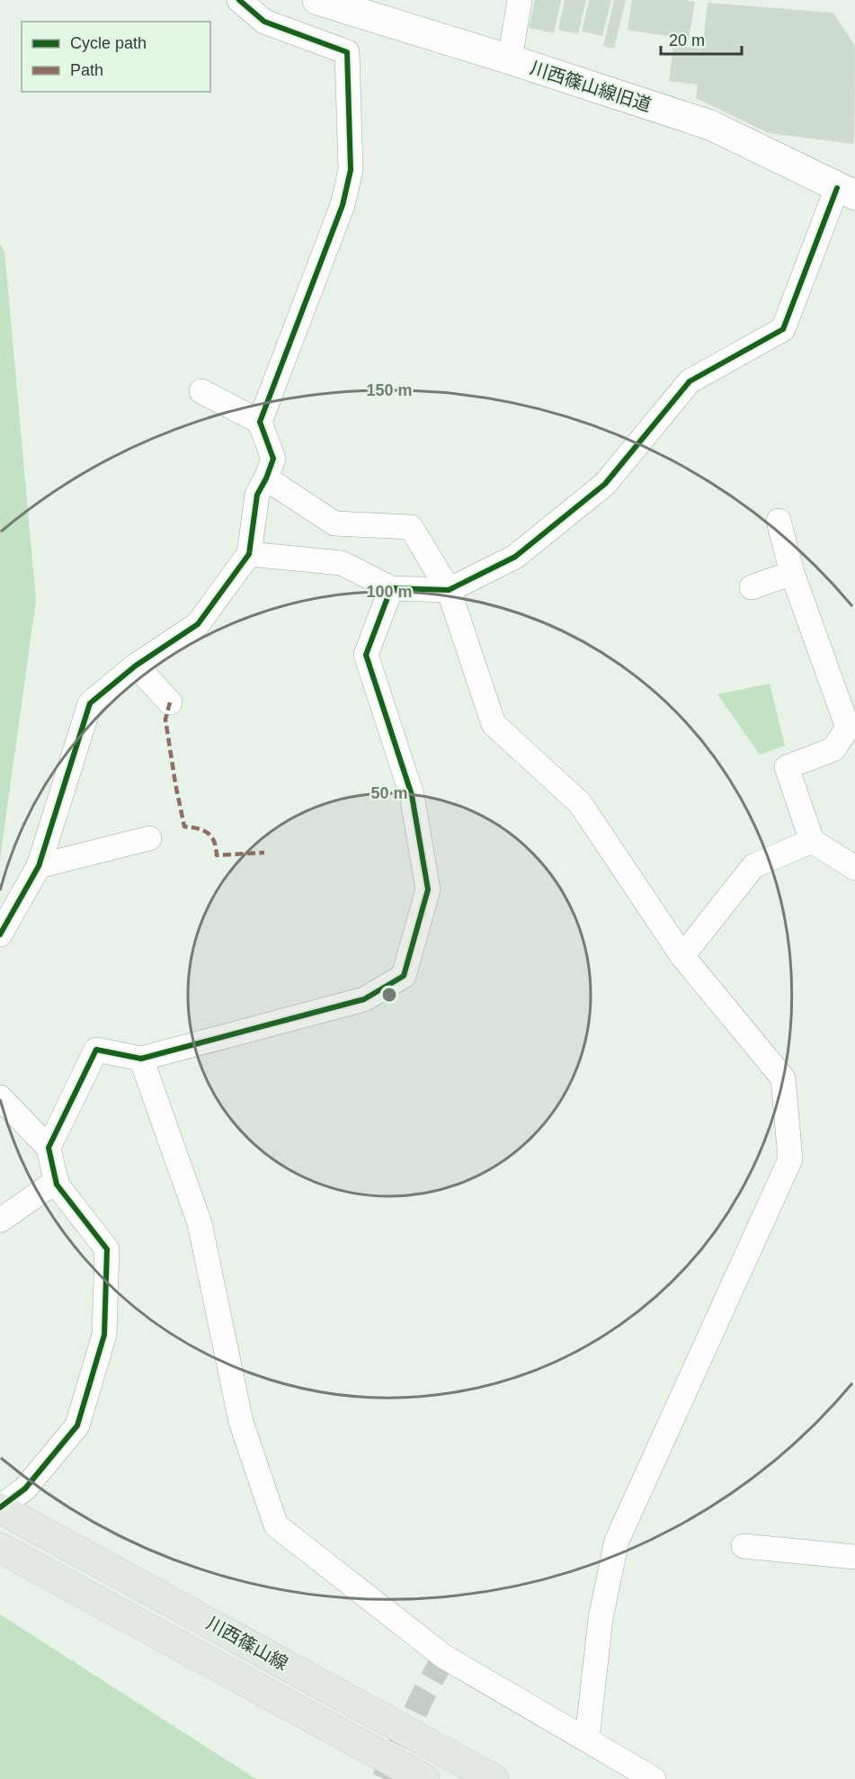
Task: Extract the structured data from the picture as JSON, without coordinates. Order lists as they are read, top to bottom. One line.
{"streets":{"main road":["川西篠山線"],"street":["川西篠山線旧道"]},"legend":["Cycle path","Path"],"scale_bar":"20 m","rings":["150 m","100 m","50 m"]}
